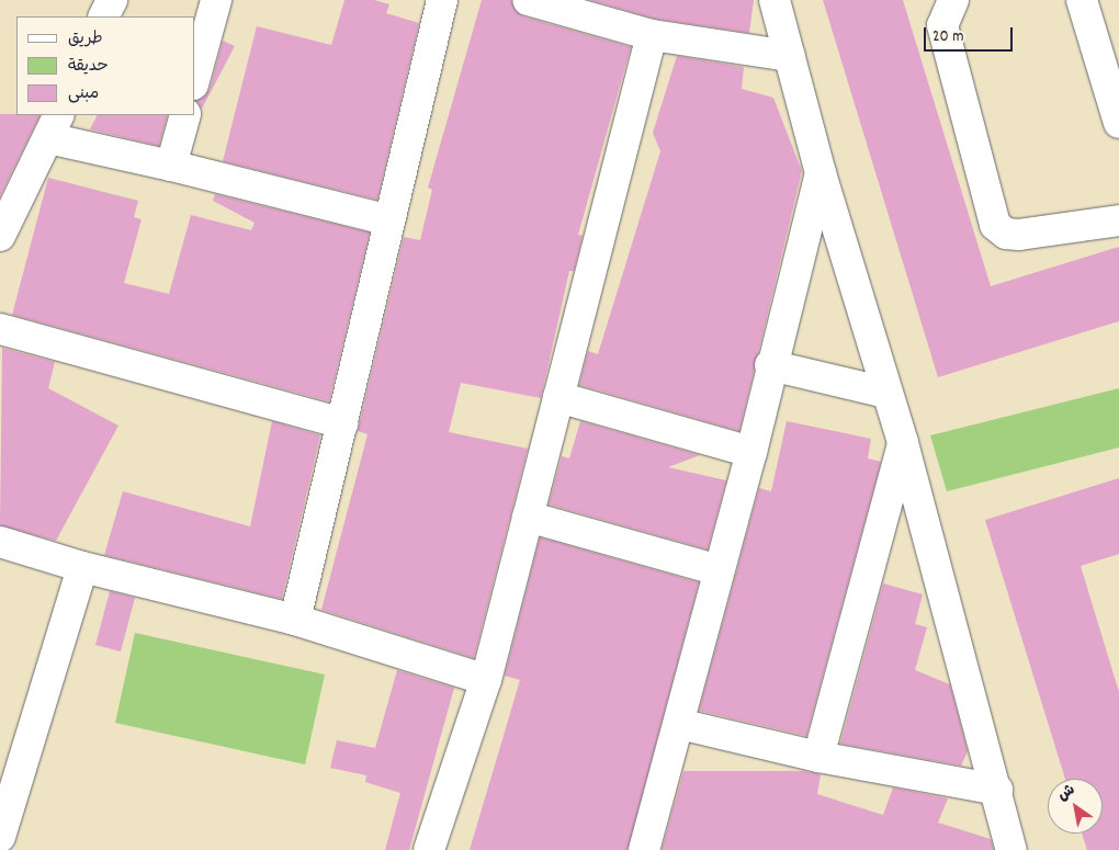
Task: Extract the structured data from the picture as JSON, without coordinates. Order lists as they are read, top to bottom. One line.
{"legend":["طريق","حديقة","مبنى"],"scale_bar":"20 m","north":"top left"}
